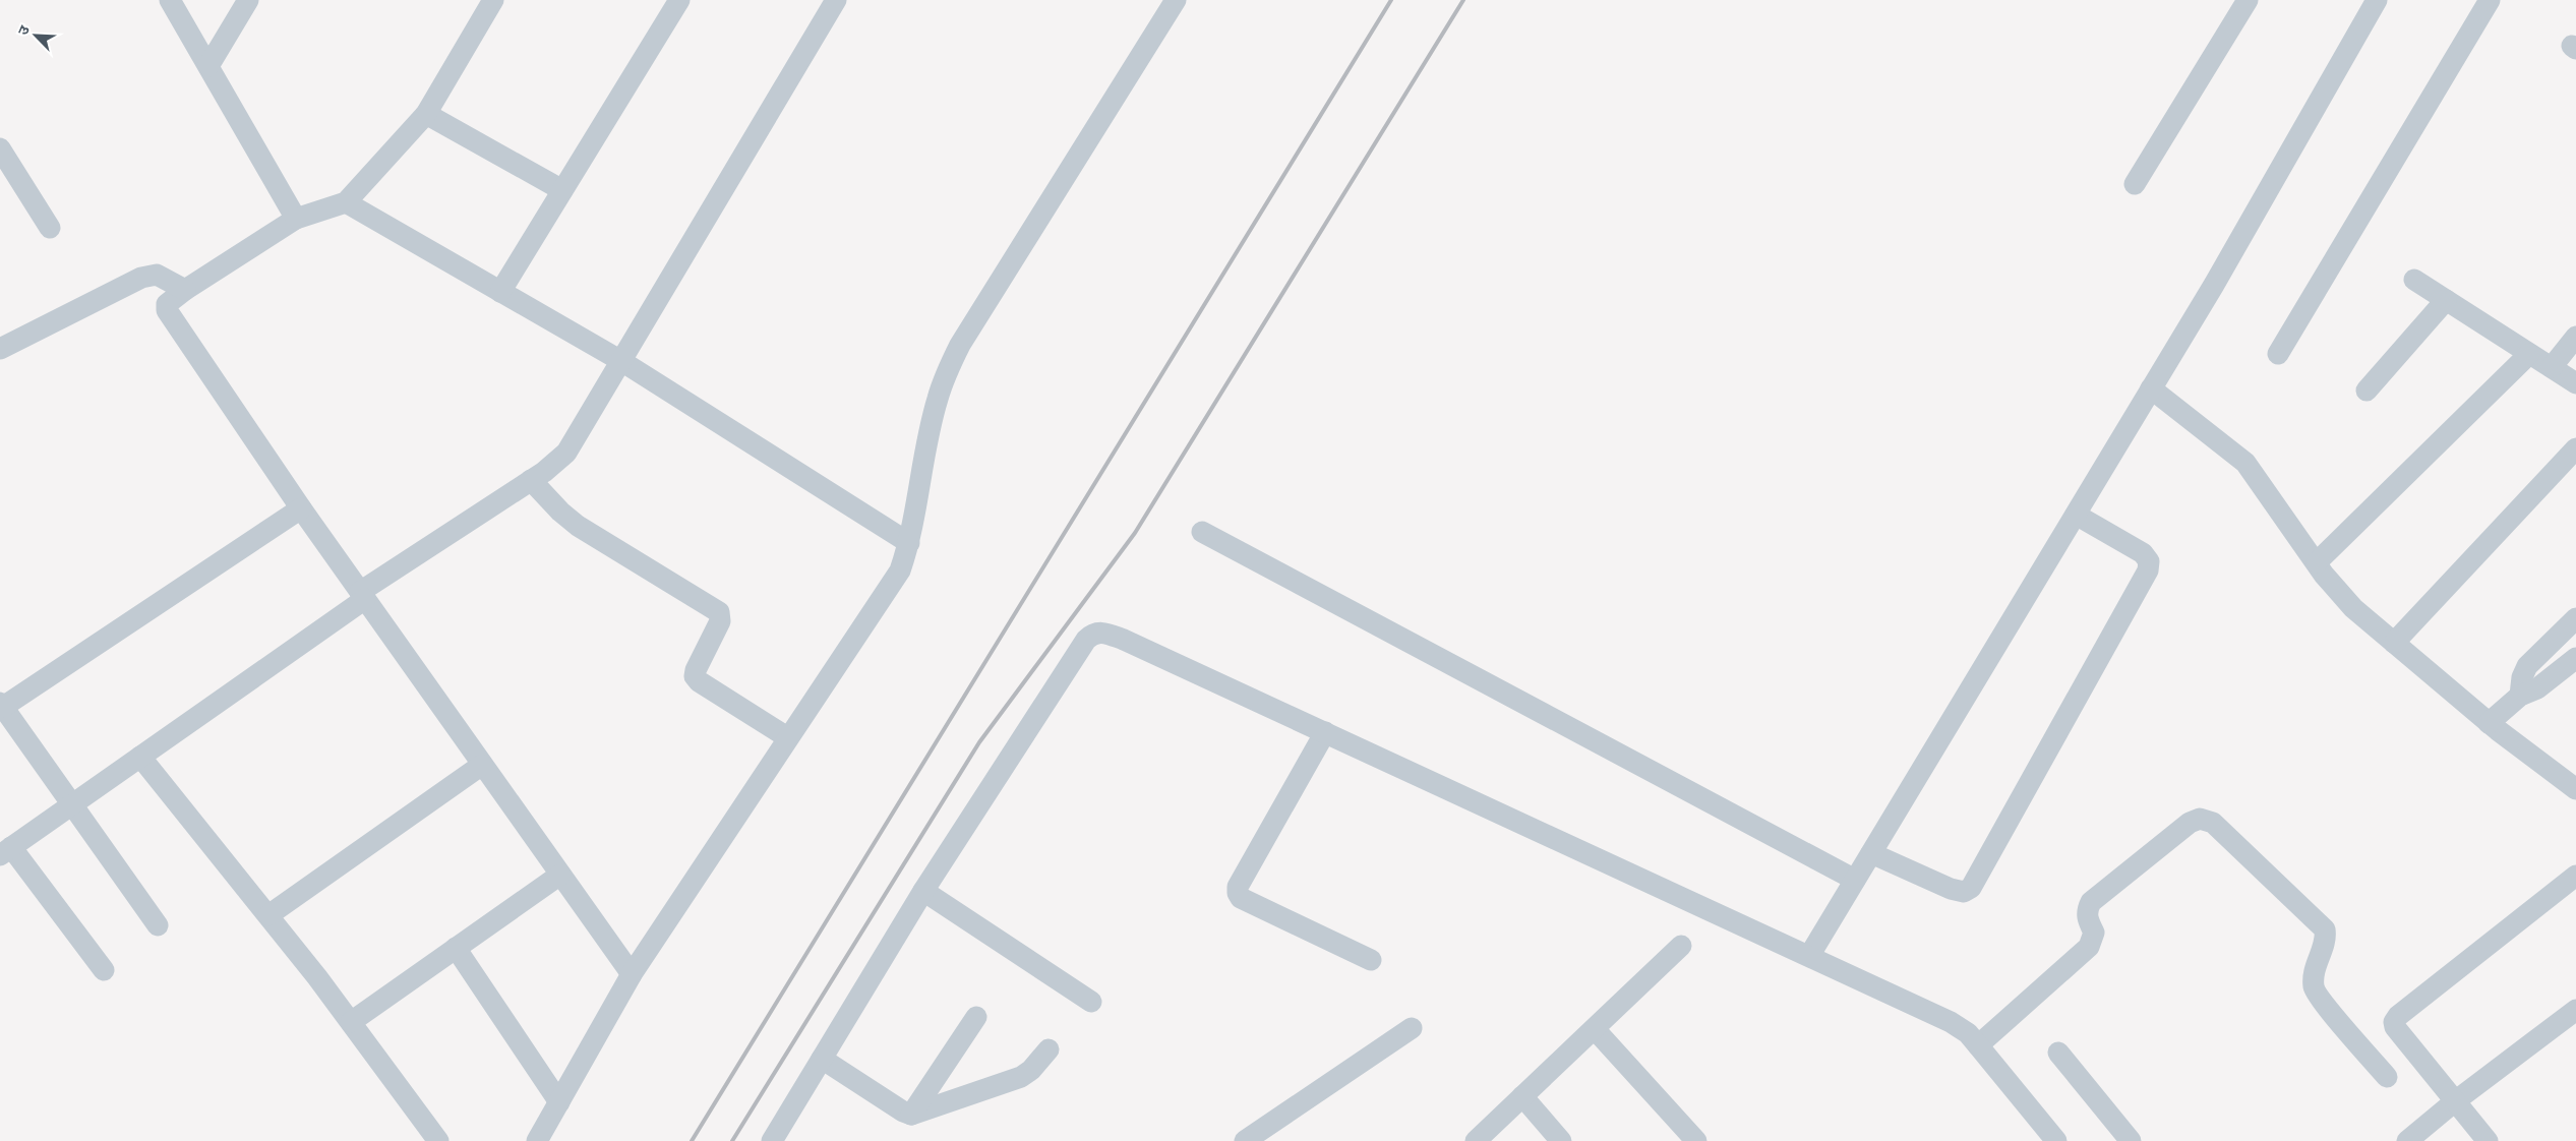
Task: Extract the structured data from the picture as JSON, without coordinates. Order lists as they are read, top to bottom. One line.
{"north":"top left"}
